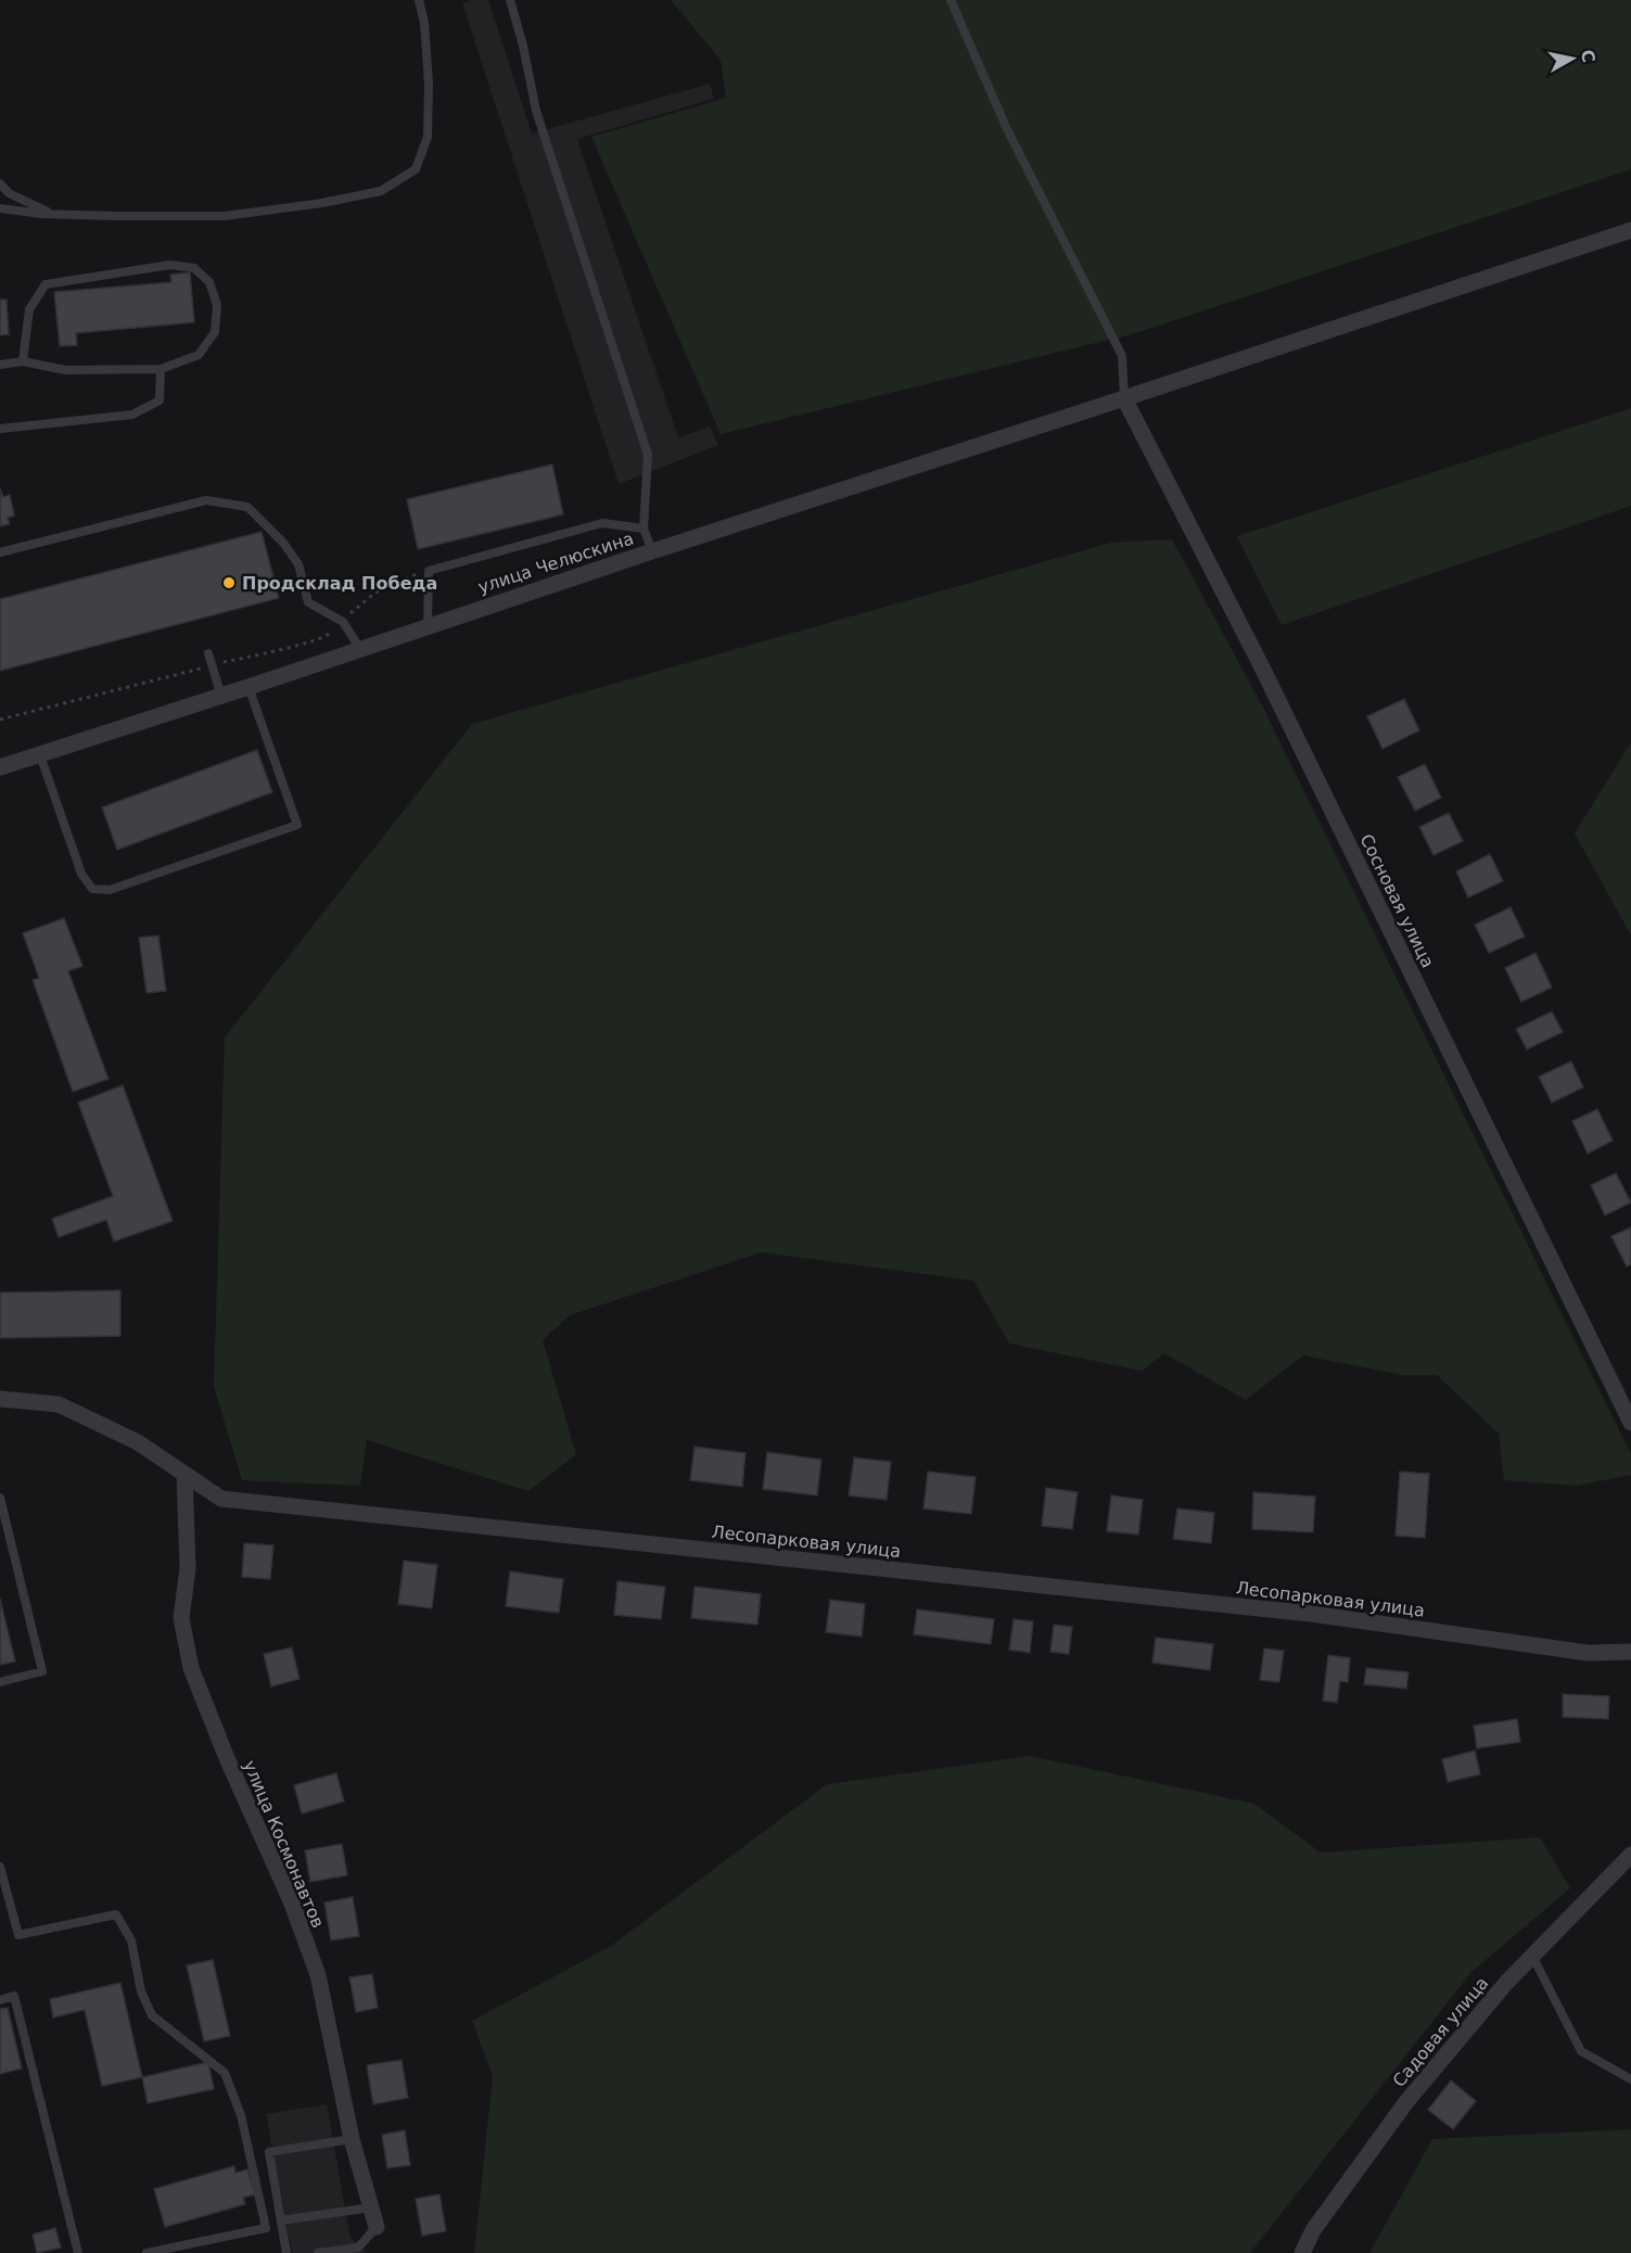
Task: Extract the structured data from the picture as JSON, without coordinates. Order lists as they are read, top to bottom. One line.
{"streets":{"street":["улица Челюскина","Сосновая улица","Лесопарковая улица","улица Космонавтов","Садовая улица"]},"crossings":[["улица Челюскина","Сосновая улица"],["Лесопарковая улица","улица Космонавтов"]],"places":["Продсклад Победа"],"north":"right"}
